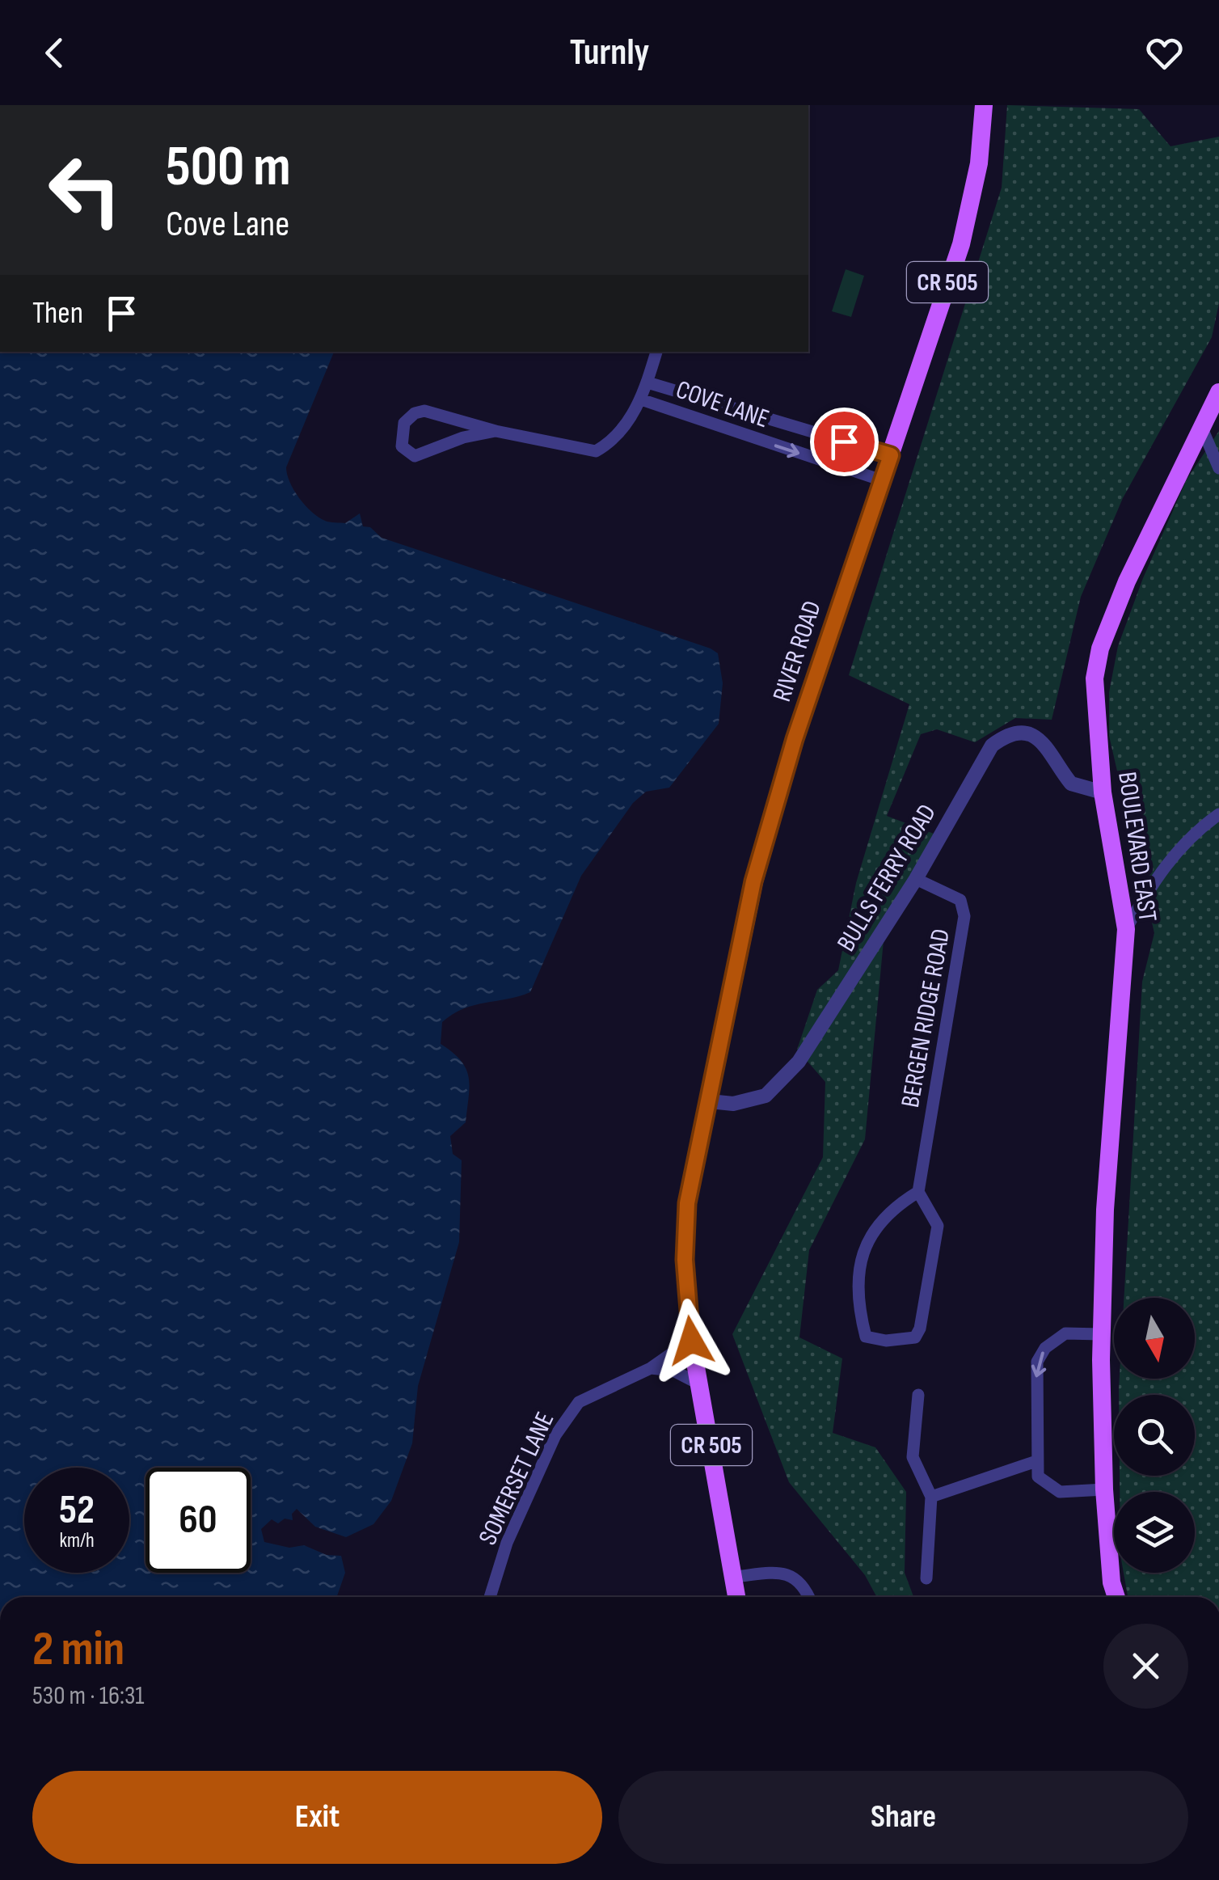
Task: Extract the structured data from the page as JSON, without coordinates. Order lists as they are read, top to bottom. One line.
{"streets":{"main road":["CR 505","RIVER ROAD","BOULEVARD EAST"],"street":["COVE LANE","BULLS FERRY ROAD","BERGEN RIDGE ROAD","SOMERSET LANE"]},"crossings":[["COVE LANE","RIVER ROAD"],["RIVER ROAD","BULLS FERRY ROAD"],["RIVER ROAD","SOMERSET LANE"],["BOULEVARD EAST","BULLS FERRY ROAD"],["BULLS FERRY ROAD","BERGEN RIDGE ROAD"]],"north":"bottom","page":{"header":"Turnly","turn":["500 m","Cove Lane"],"then":"Then","speed":"52 km/h","limit":"60","heading":["2 min","530 m · 16:31"],"buttons":["Exit","Share"]}}
